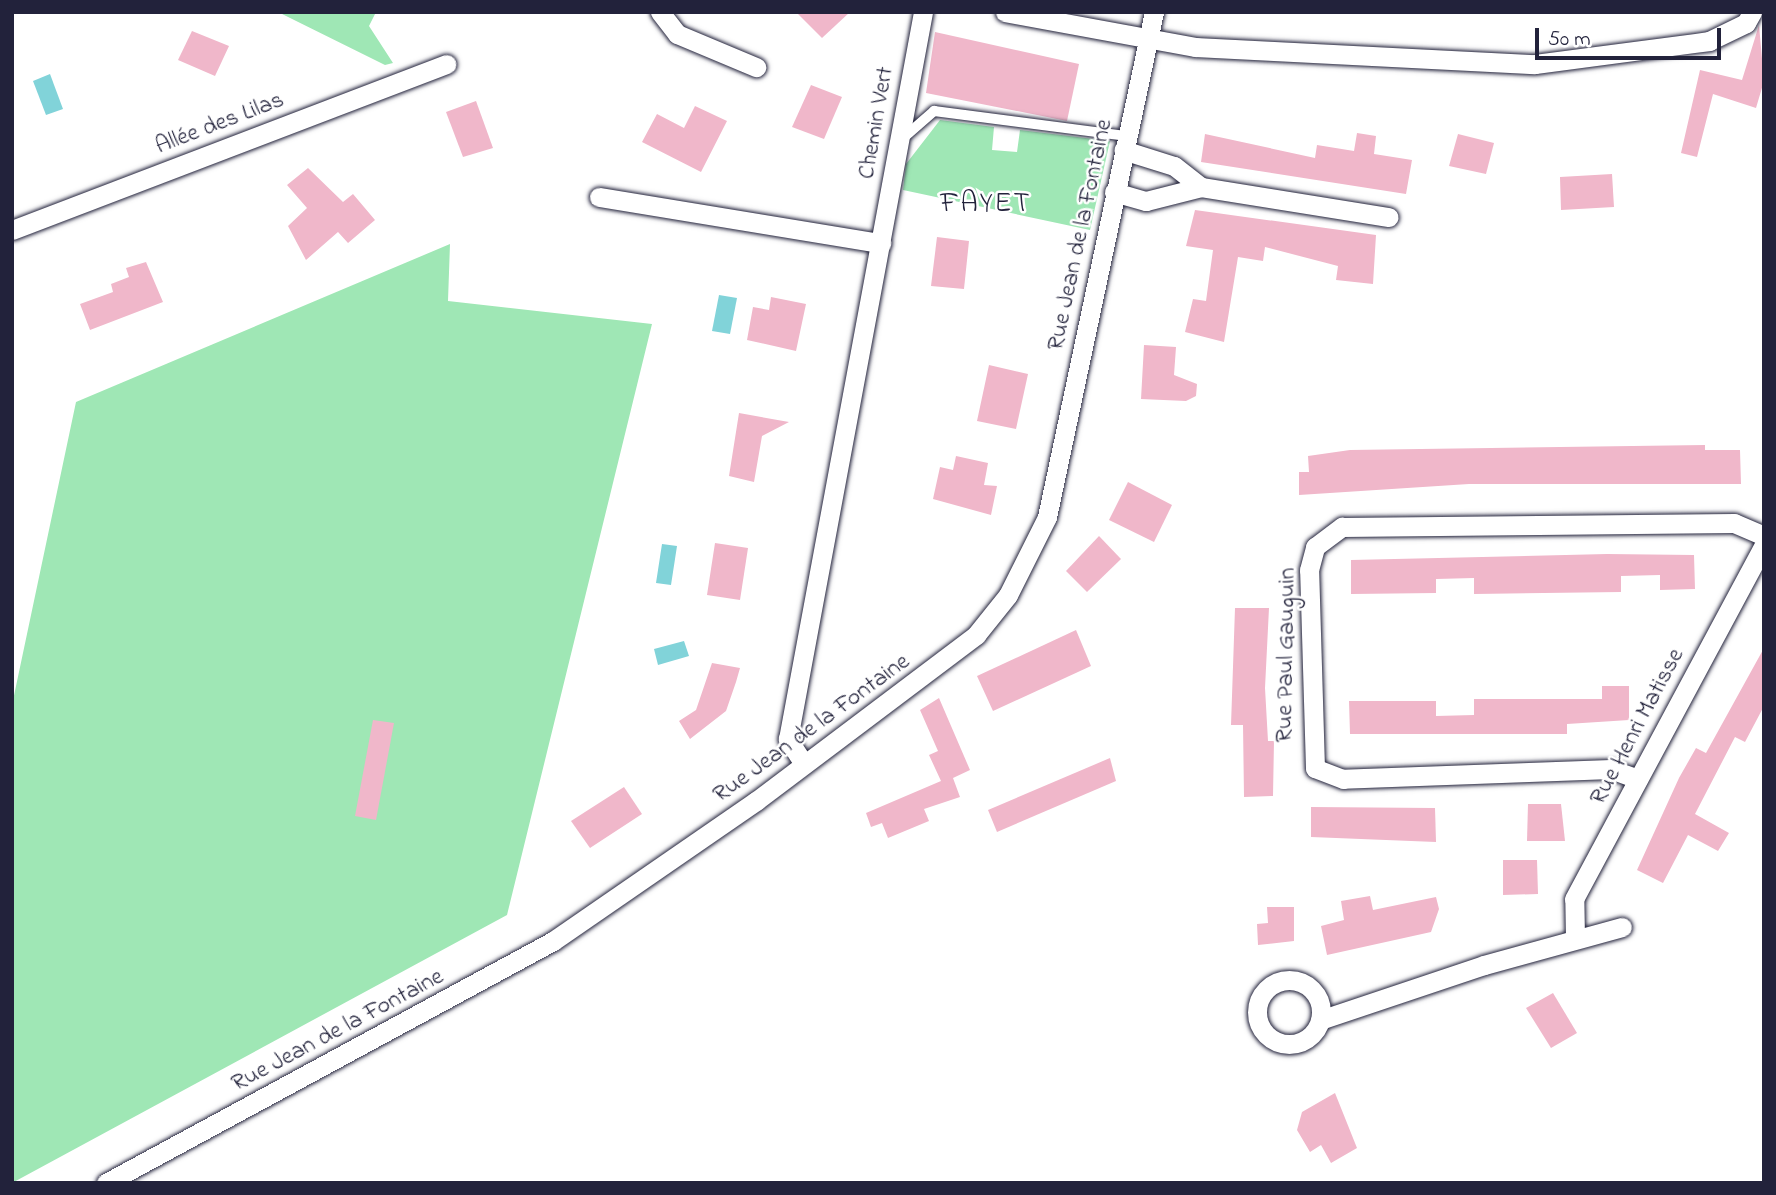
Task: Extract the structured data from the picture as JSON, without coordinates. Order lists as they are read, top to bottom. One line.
{"streets":{"street":["Chemin Vert","Allée des Lilas","Rue Jean de la Fontaine","Rue Paul Gauguin","Rue Henri Matisse"]},"crossings":[["Chemin Vert","Rue Jean de la Fontaine"],["Rue Paul Gauguin","Rue Henri Matisse"]],"districts":["FAYET"],"scale_bar":"50 m"}
